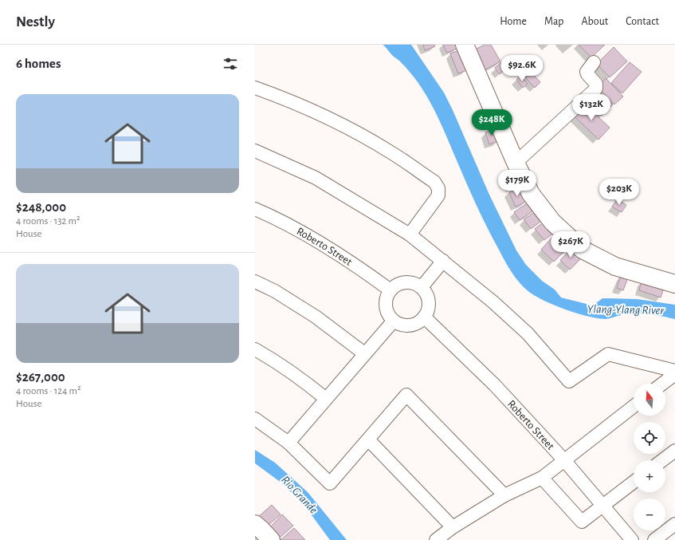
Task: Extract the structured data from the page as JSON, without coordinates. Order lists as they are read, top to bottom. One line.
{"streets":{"street":["Roberto Street"]},"water":["Ylang-Ylang River","Rio Grande"],"north":"top","page":{"header":"Nestly","nav":["Home","Map","About","Contact"],"heading":"6 homes","price":["$92.6K","$132K","$248K","$179K","$203K","$267K"],"list":[{"name":"$248,000","note":"4 rooms · 132 m² · House"},{"name":"$267,000","note":"4 rooms · 124 m² · House"}],"map_buttons":["+","−"]}}
